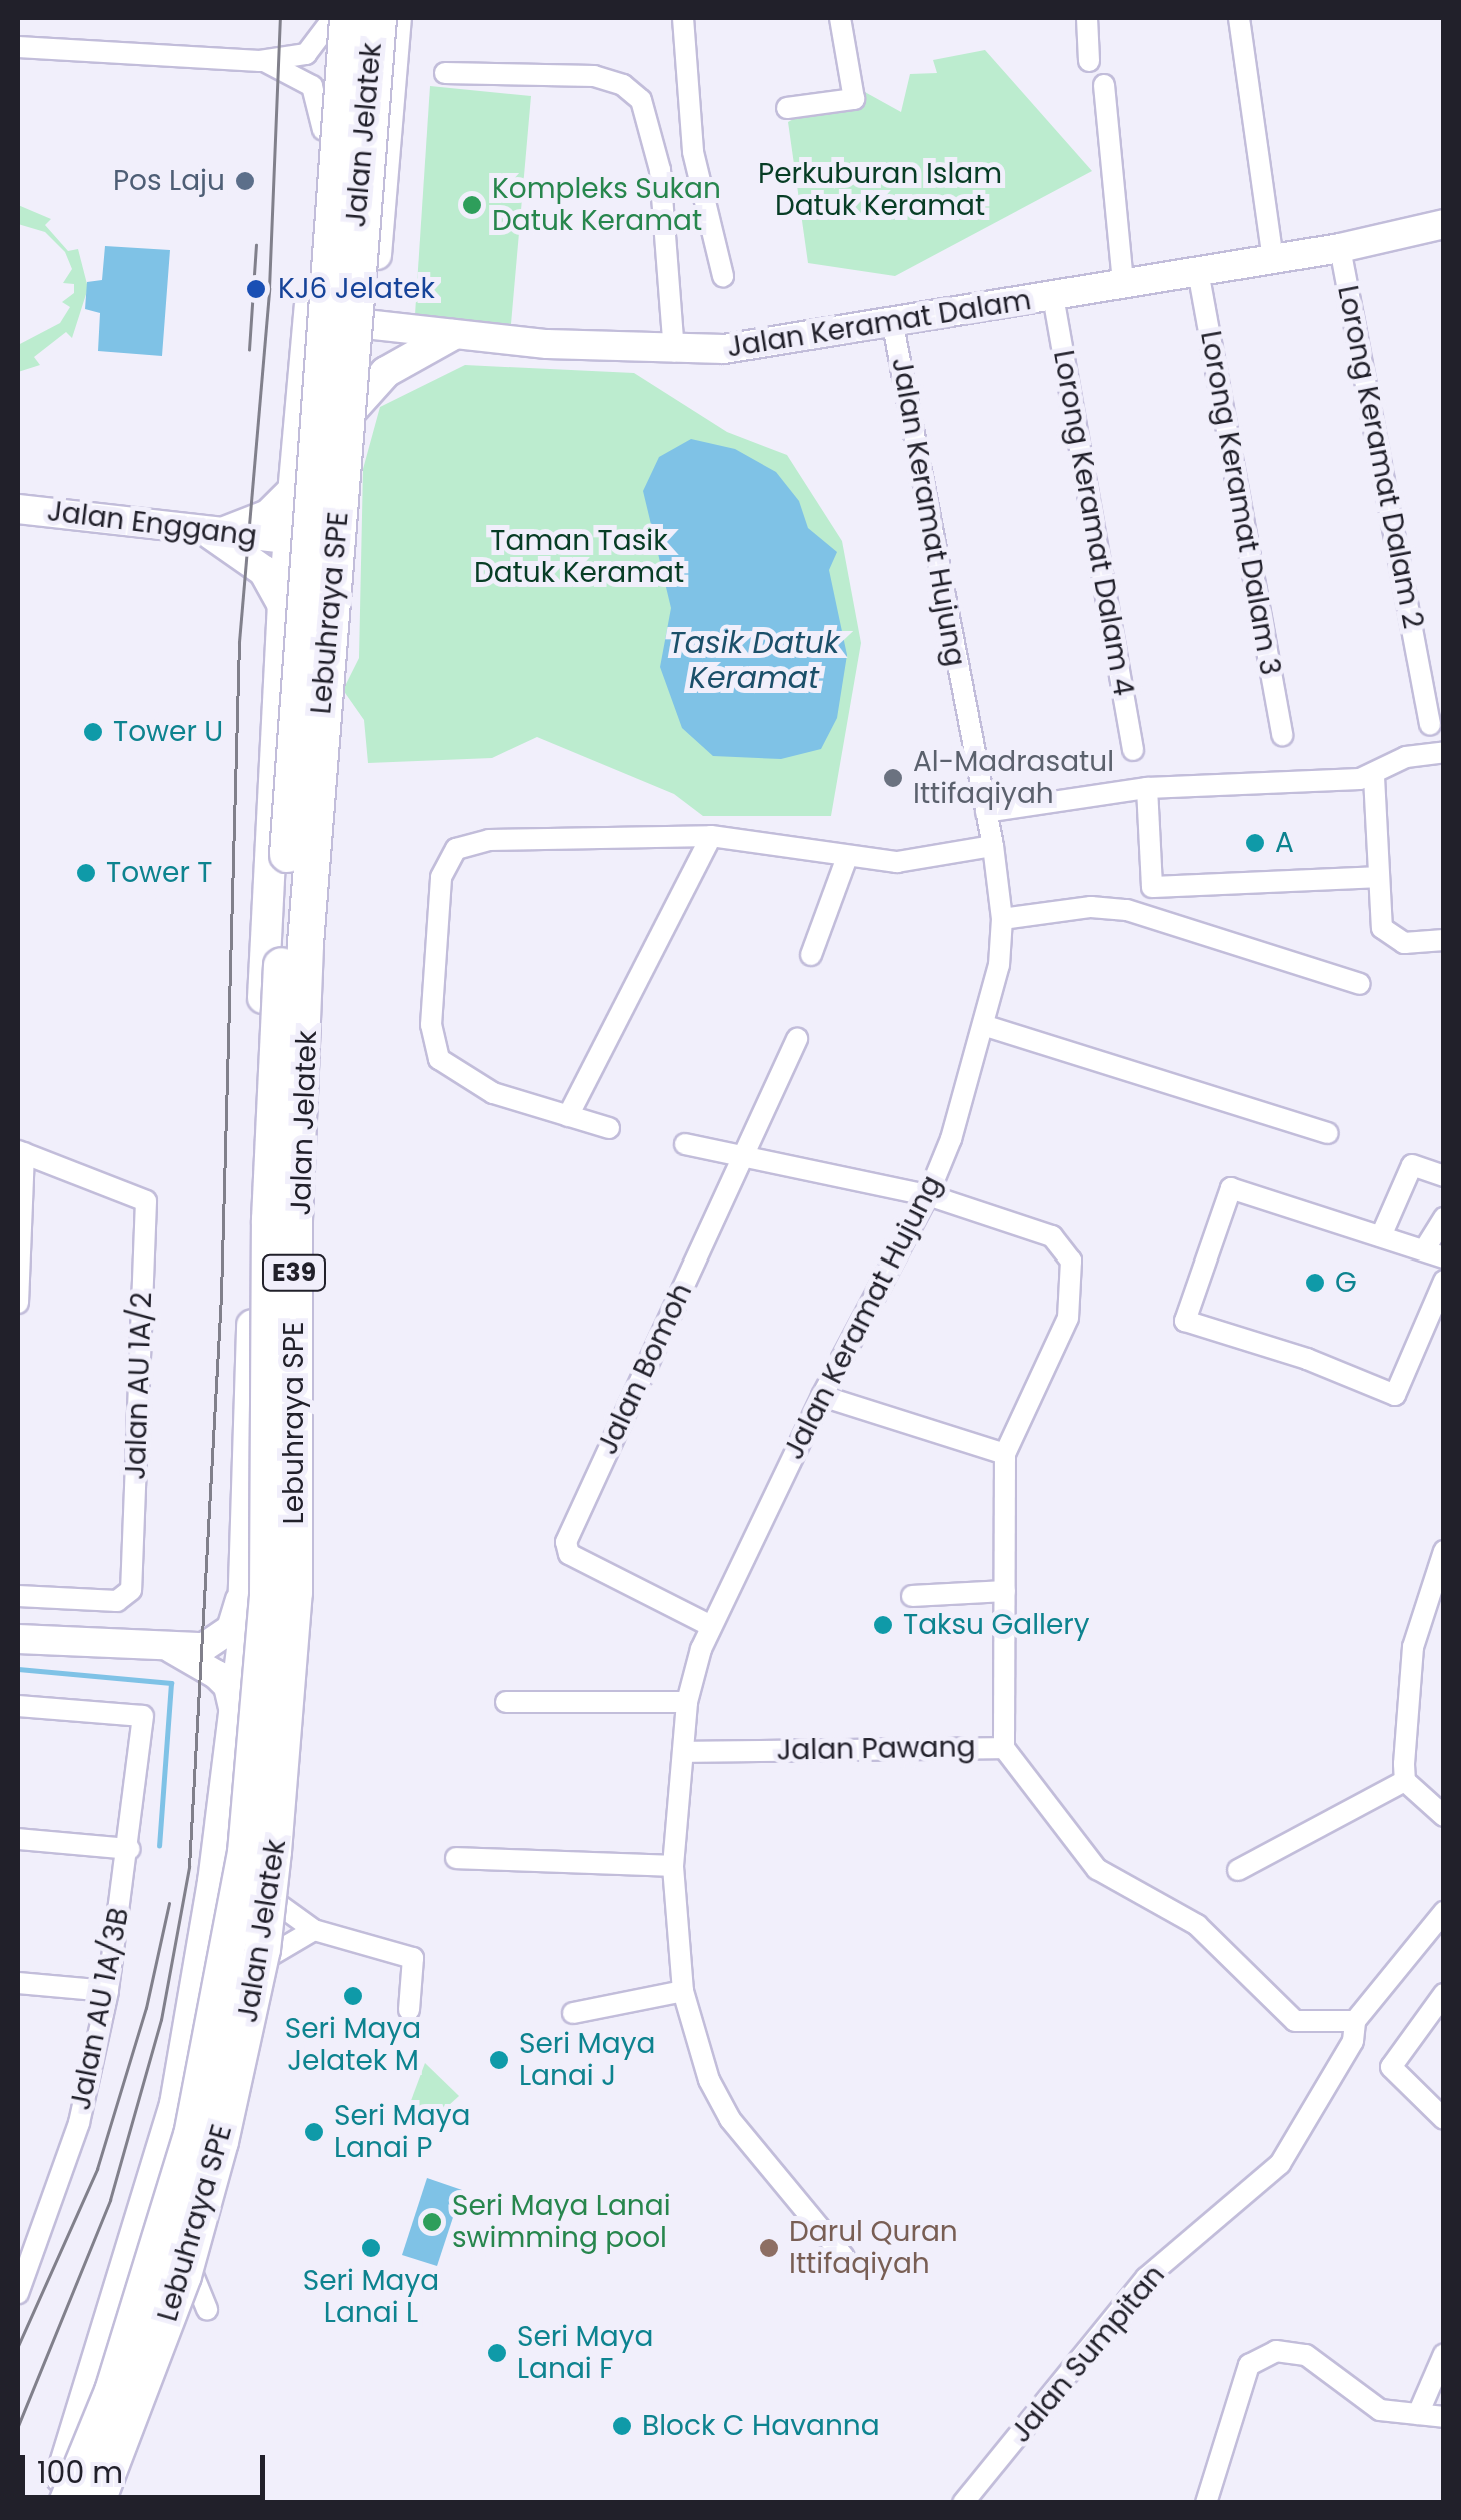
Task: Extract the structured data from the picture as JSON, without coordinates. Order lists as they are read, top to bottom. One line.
{"streets":{"highway":["Lebuhraya SPE","E39"],"main road":["Jalan Jelatek"],"street":["Jalan Keramat Dalam","Lorong Keramat Dalam 2","Lorong Keramat Dalam 3","Jalan Keramat Hujung","Lorong Keramat Dalam 4","Jalan Enggang","Jalan Bomoh","Jalan AU 1A/2","Jalan Pawang","Jalan AU 1A/3B","Jalan Sumpitan"]},"crossings":[["Jalan Jelatek","Jalan Keramat Dalam"],["Jalan Jelatek","Jalan Enggang"],["Jalan Jelatek","Lebuhraya SPE"],["Jalan Keramat Dalam","Lorong Keramat Dalam 2"],["Jalan Keramat Dalam","Lorong Keramat Dalam 3"],["Jalan Keramat Dalam","Jalan Keramat Hujung"],["Jalan Keramat Dalam","Lorong Keramat Dalam 4"],["Jalan Keramat Hujung","Jalan Bomoh"],["Jalan Keramat Hujung","Jalan Pawang"],["Jalan Bomoh","Jalan Pawang"]],"water":["Tasik Datuk Keramat"],"parks":["Perkuburan Islam Datuk Keramat","Taman Tasik Datuk Keramat"],"places":["Pos Laju","Kompleks Sukan Datuk Keramat","KJ6 Jelatek","Tower U","Al-Madrasatul Ittifaqiyah","A","Tower T","G","Taksu Gallery","Seri Maya Jelatek M","Seri Maya Lanai J","Seri Maya Lanai P","Seri Maya Lanai swimming pool","Seri Maya Lanai L","Darul Quran Ittifaqiyah","Seri Maya Lanai F","Block C Havanna"],"scale_bar":"100 m"}
